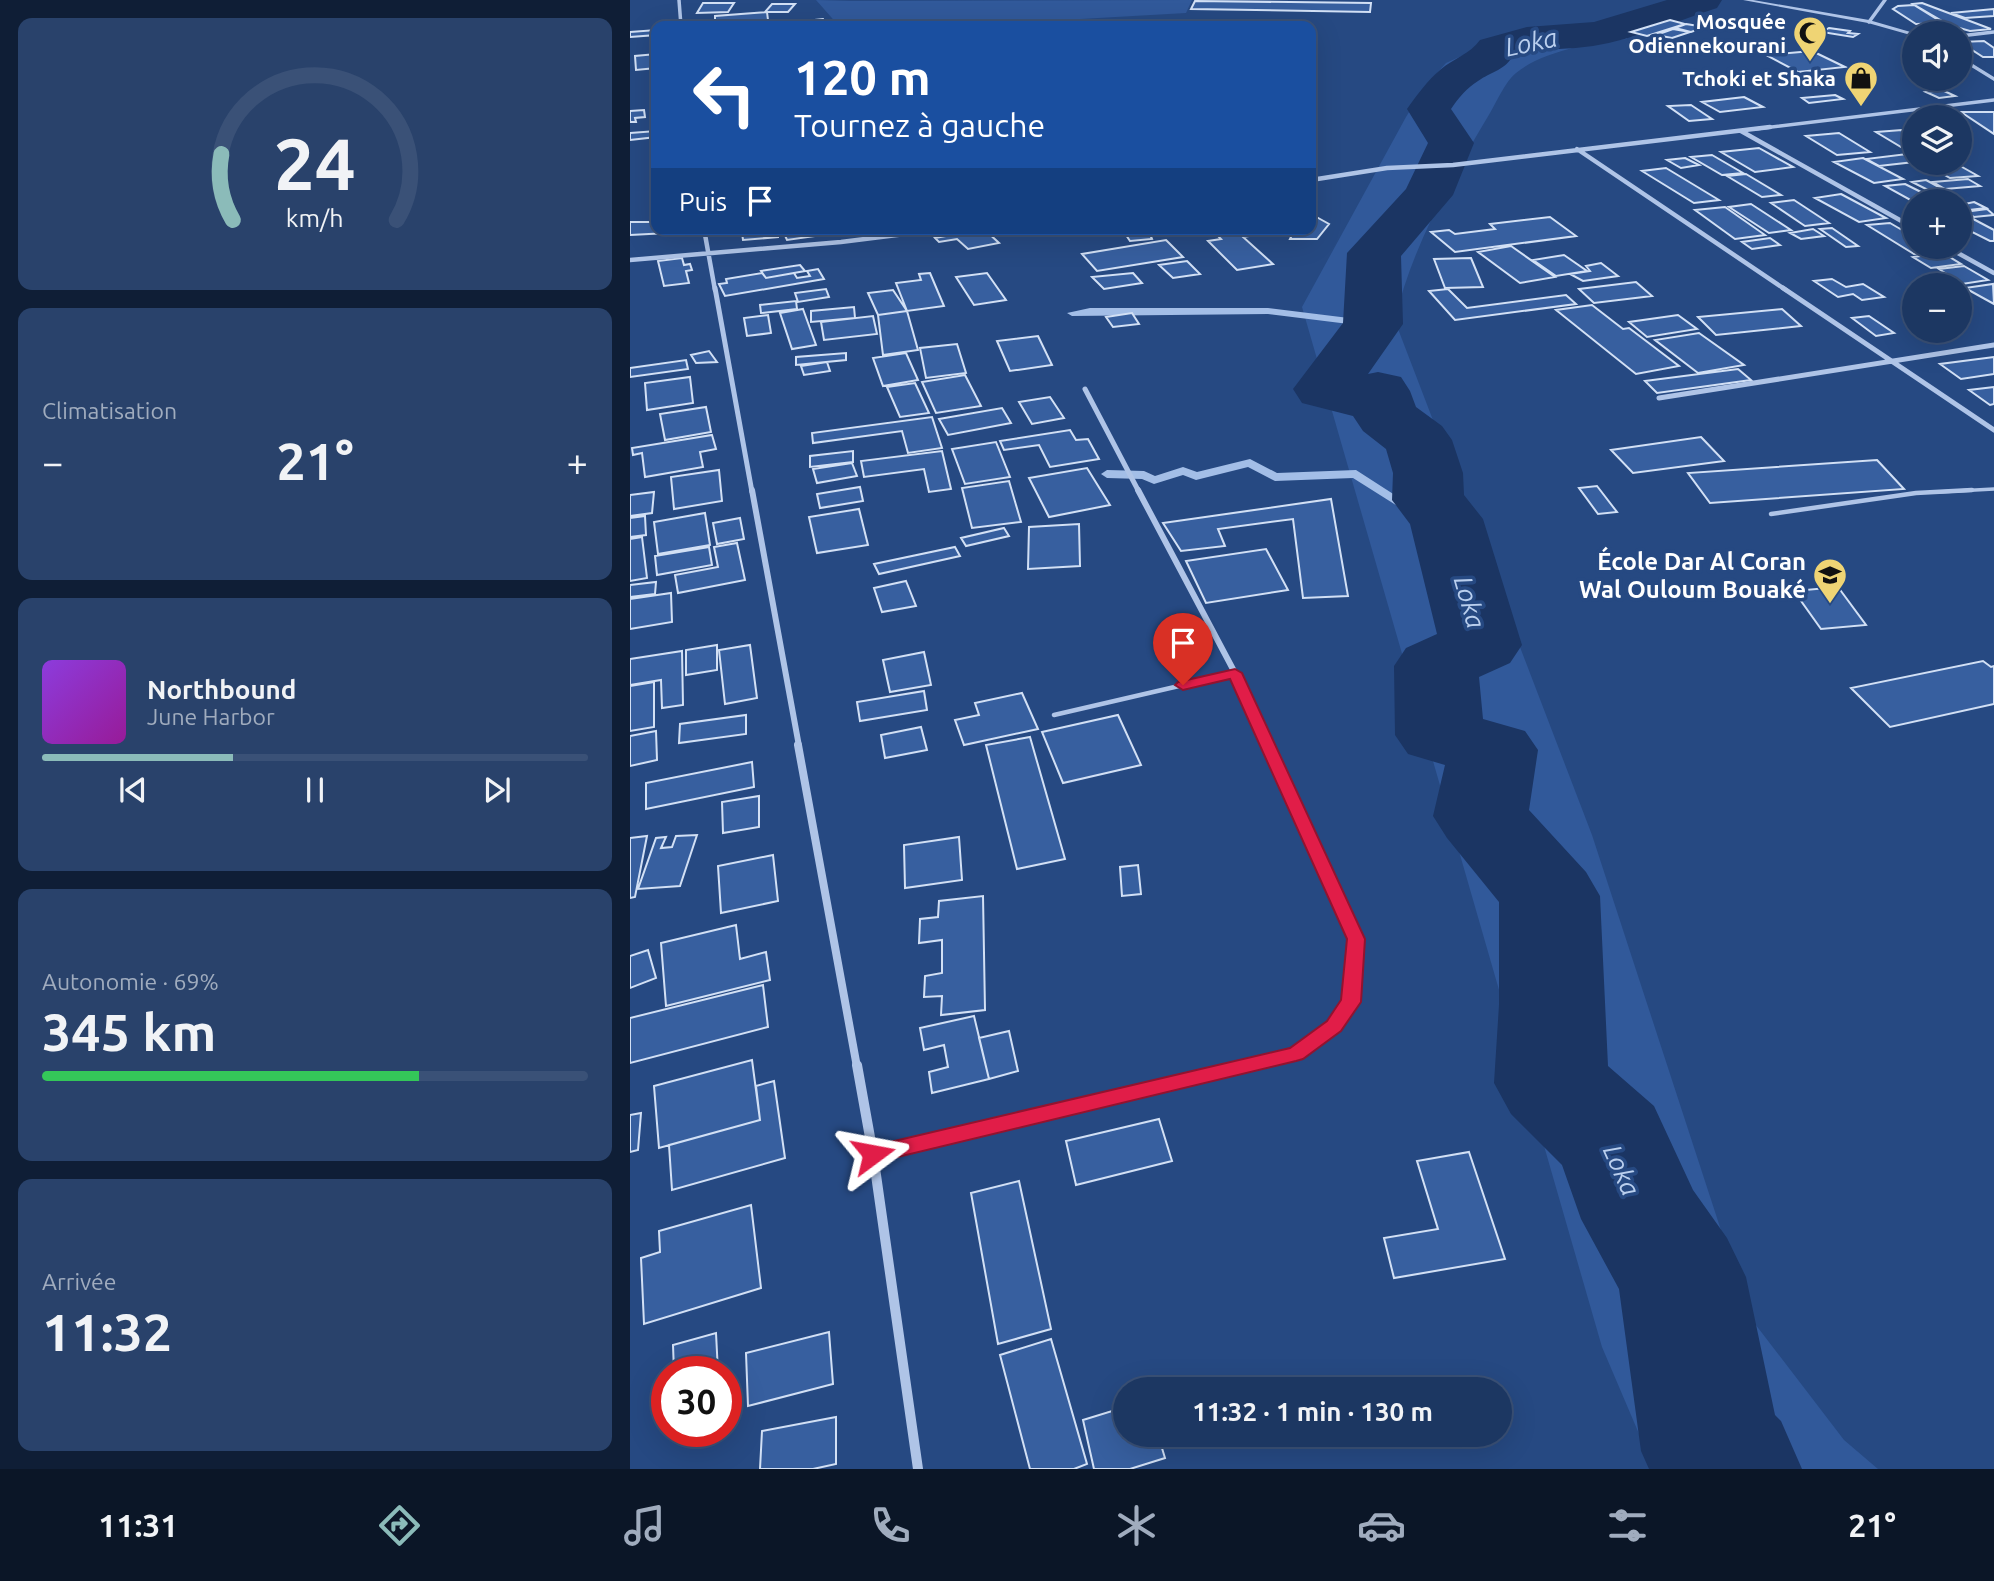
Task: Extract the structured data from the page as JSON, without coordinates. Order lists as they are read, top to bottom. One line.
{"water":["Loka"],"places":{"mosque":["Mosquée Odiennekourani"],"shop":["Tchoki et Shaka"],"school or university":["École Dar Al Coran Wal Ouloum Bouaké"]},"page":{"map_buttons":["+","−"],"turn":["120 m","Tournez à gauche"],"then":"Puis","tile":["Climatisation",["Autonomie · 69%","345 km"],["Arrivée","11:32"]],"heat":["−","21°","+"],"song":["Northbound","June Harbor"],"limit":"30","trip":"11:32 · 1 min · 130 m","tabs":["11:31","21°"],"gauge":["24","km/h"]}}
